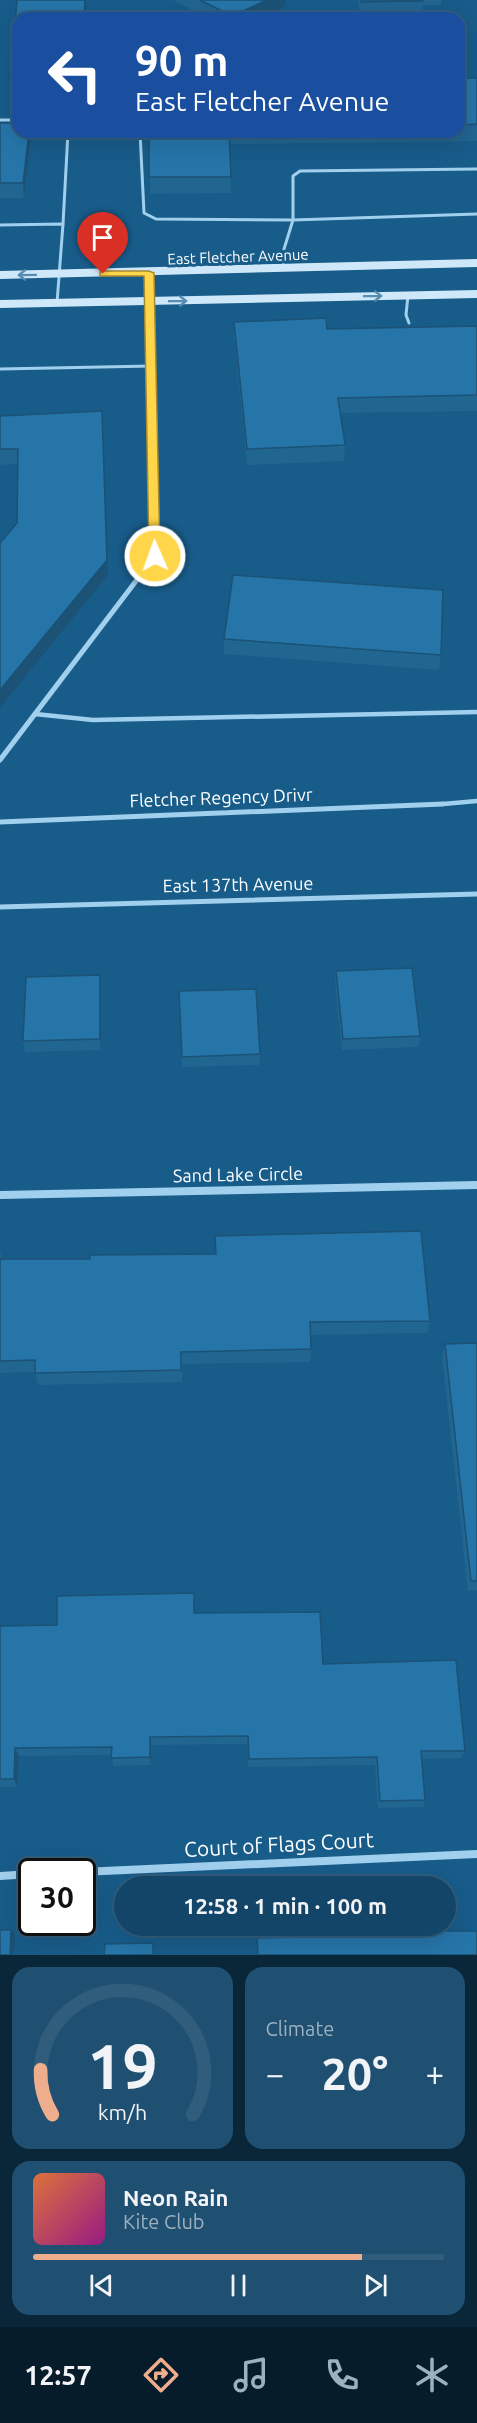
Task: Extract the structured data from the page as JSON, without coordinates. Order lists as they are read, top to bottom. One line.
{"streets":{"main road":["East Fletcher Avenue"],"street":["Fletcher Regency Drivr","East 137th Avenue","Sand Lake Circle","Court of Flags Court"]},"page":{"turn":["90 m","East Fletcher Avenue"],"limit":"30","trip":"12:58 · 1 min · 100 m","tile":"Climate","heat":["−","20°","+"],"song":["Neon Rain","Kite Club"],"tabs":"12:57","gauge":["19","km/h"]}}
